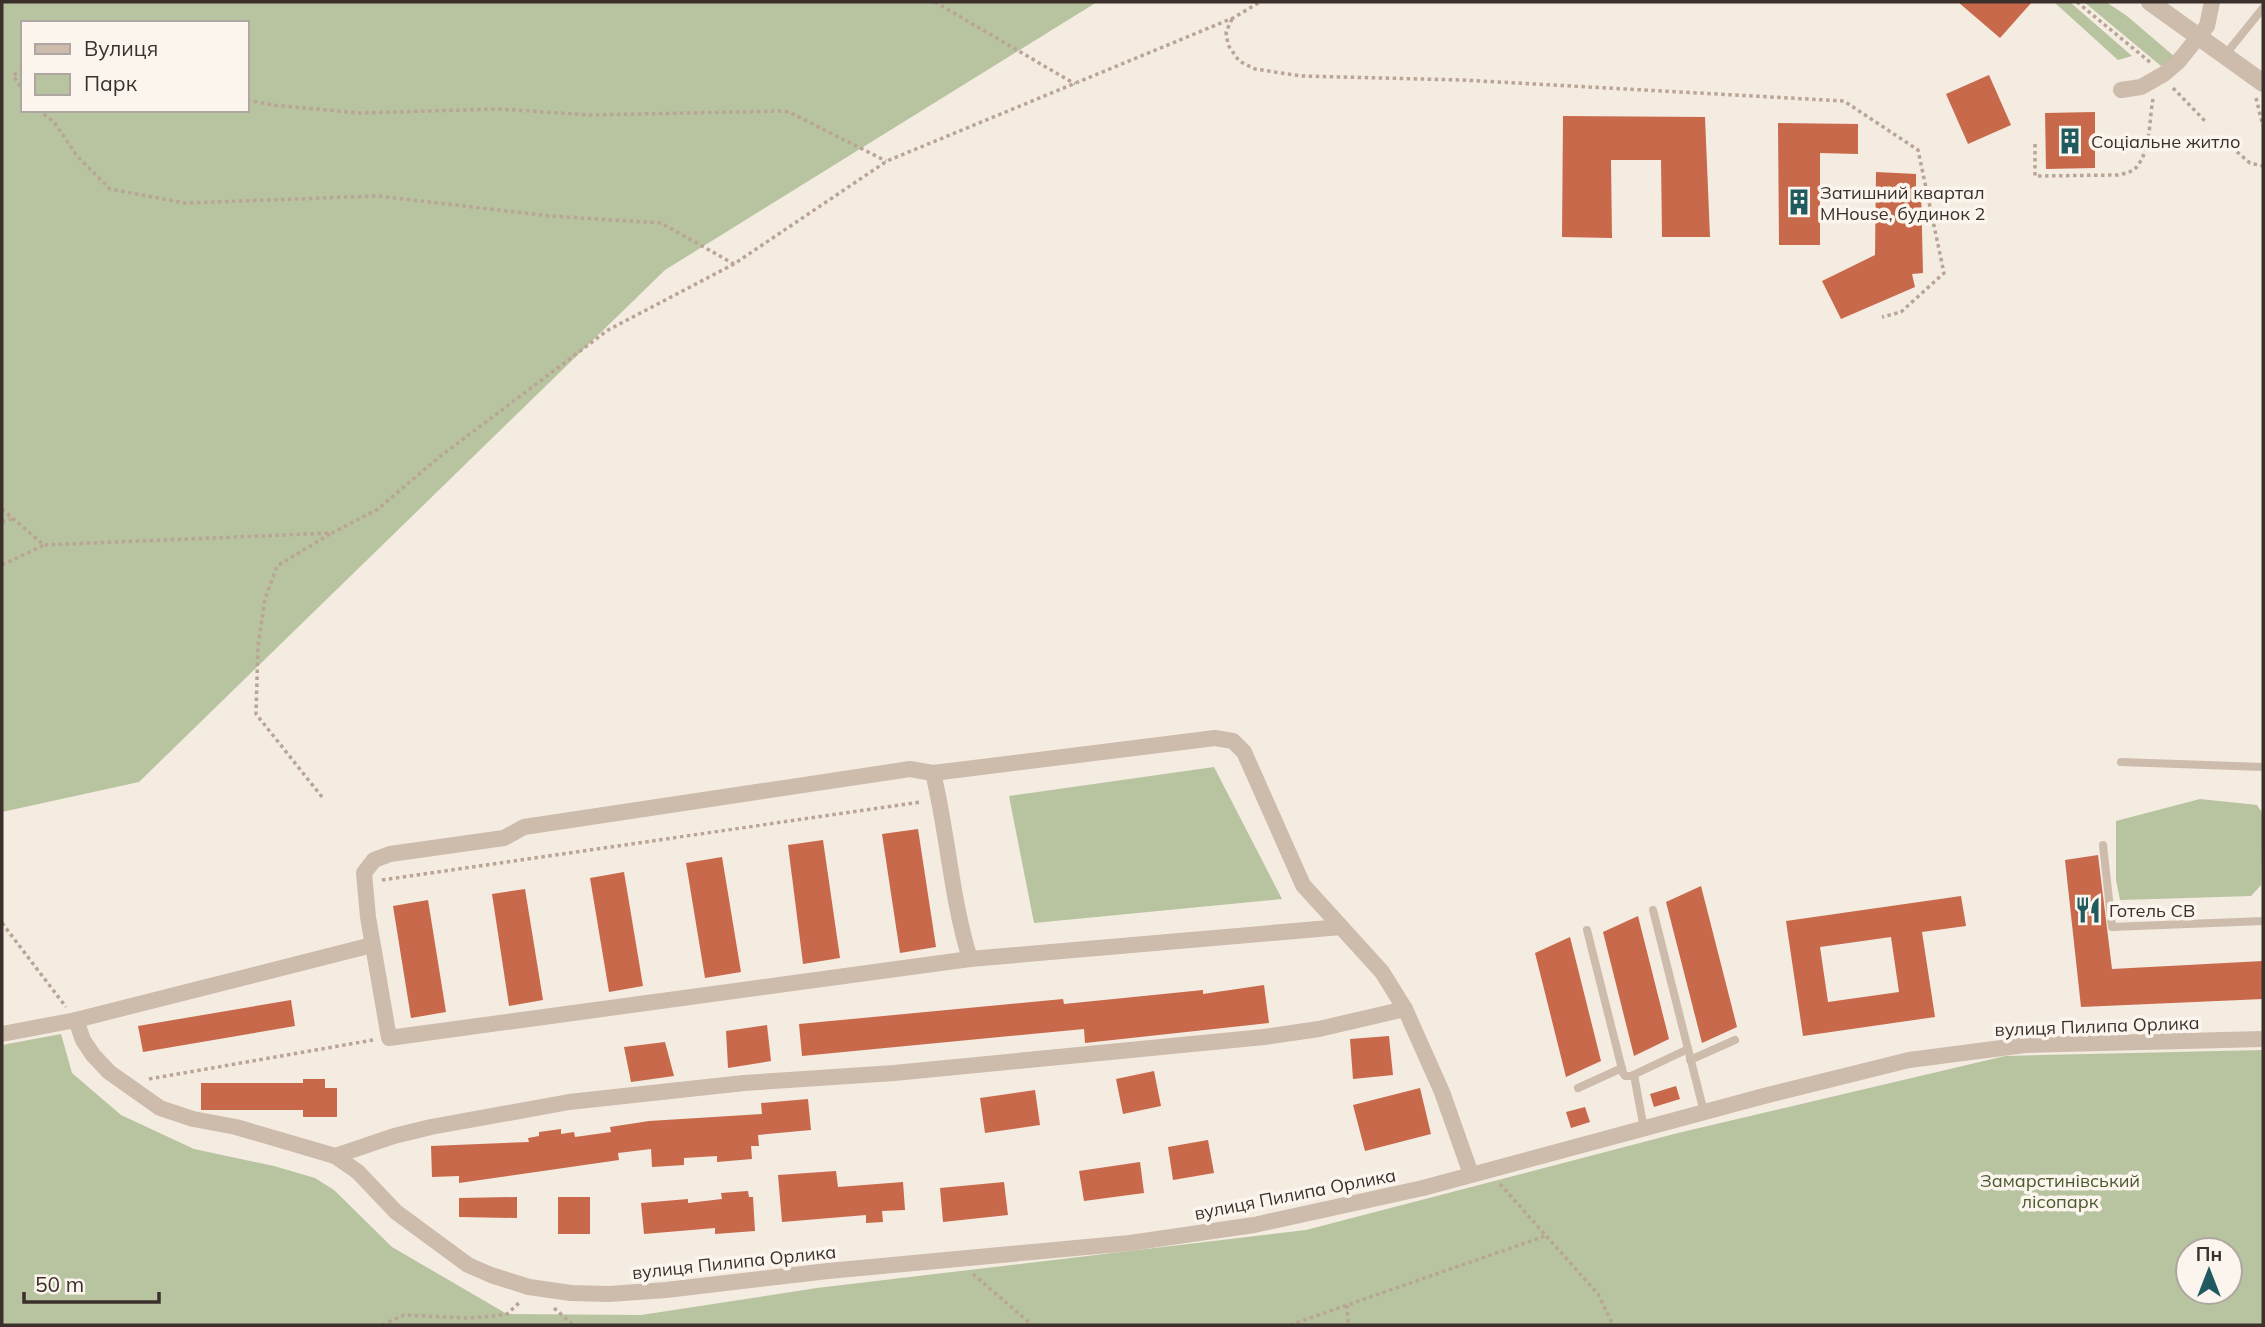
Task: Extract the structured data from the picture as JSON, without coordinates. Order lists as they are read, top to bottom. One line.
{"streets":{"street":["вулиця Пилипа Орлика"]},"parks":["Замарстинівський лісопарк"],"places":{"building":["Соціальне житло","Затишний квартал MHouse, будинок 2"],"restaurant":["Готель СВ"]},"legend":["Вулиця","Парк"],"scale_bar":"50 m","north":"top"}
